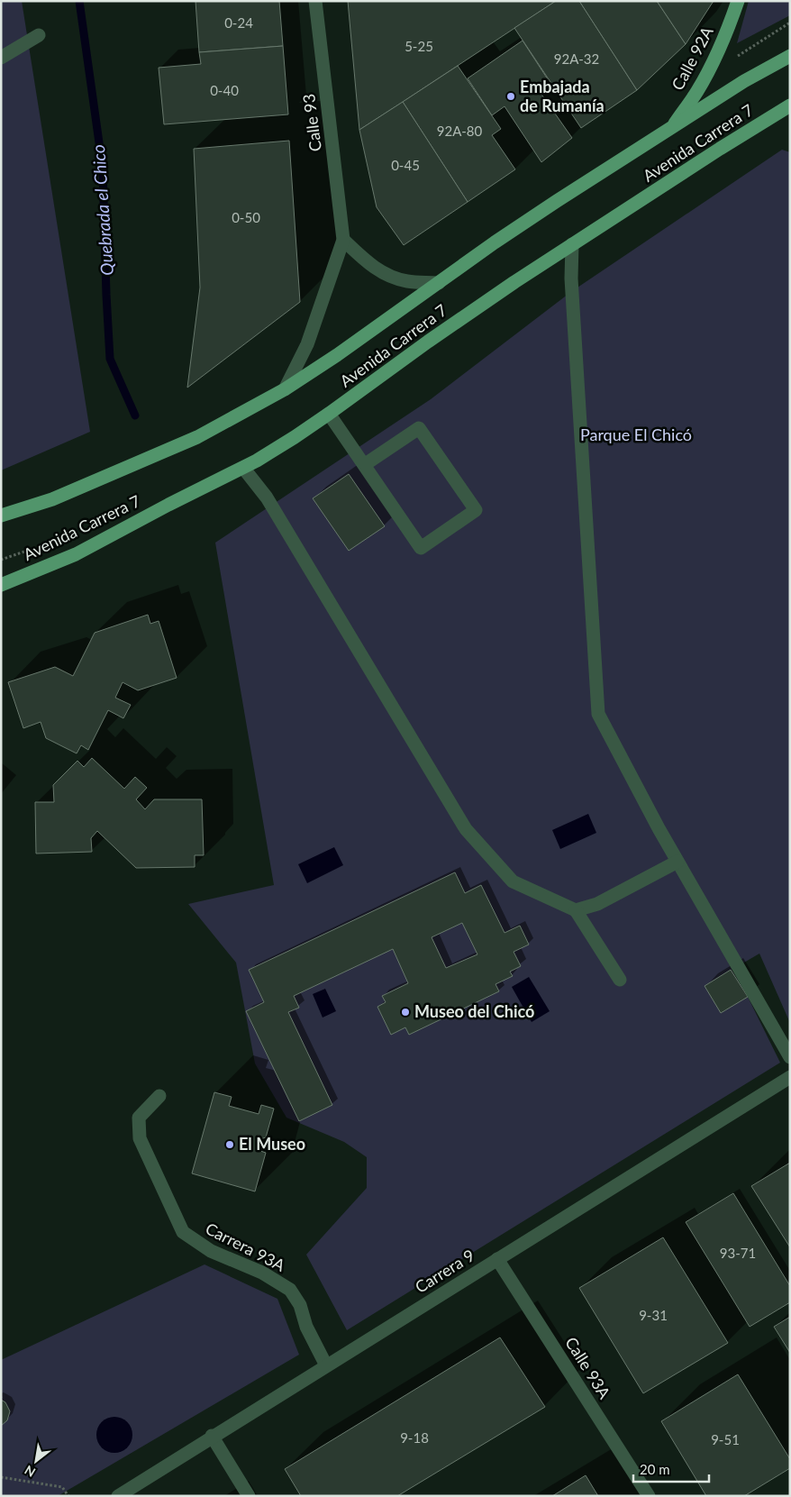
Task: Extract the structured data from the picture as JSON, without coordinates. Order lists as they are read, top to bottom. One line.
{"streets":{"main road":["Calle 92A","Avenida Carrera 7"],"street":["Calle 93","Carrera 93A","Carrera 9","Calle 93A"]},"crossings":[["Calle 92A","Avenida Carrera 7"],["Calle 93","Avenida Carrera 7"],["Carrera 93A","Carrera 9"],["Carrera 9","Calle 93A"]],"water":["Quebrada el Chico"],"parks":["Parque El Chicó"],"places":["Embajada de Rumanía","Museo del Chicó","El Museo"],"house_numbers":["0-24","5-25","92A-32","0-40","92A-80","0-45","0-50","93-71","9-31","9-18","9-51"],"scale_bar":"20 m","north":"bottom left"}
